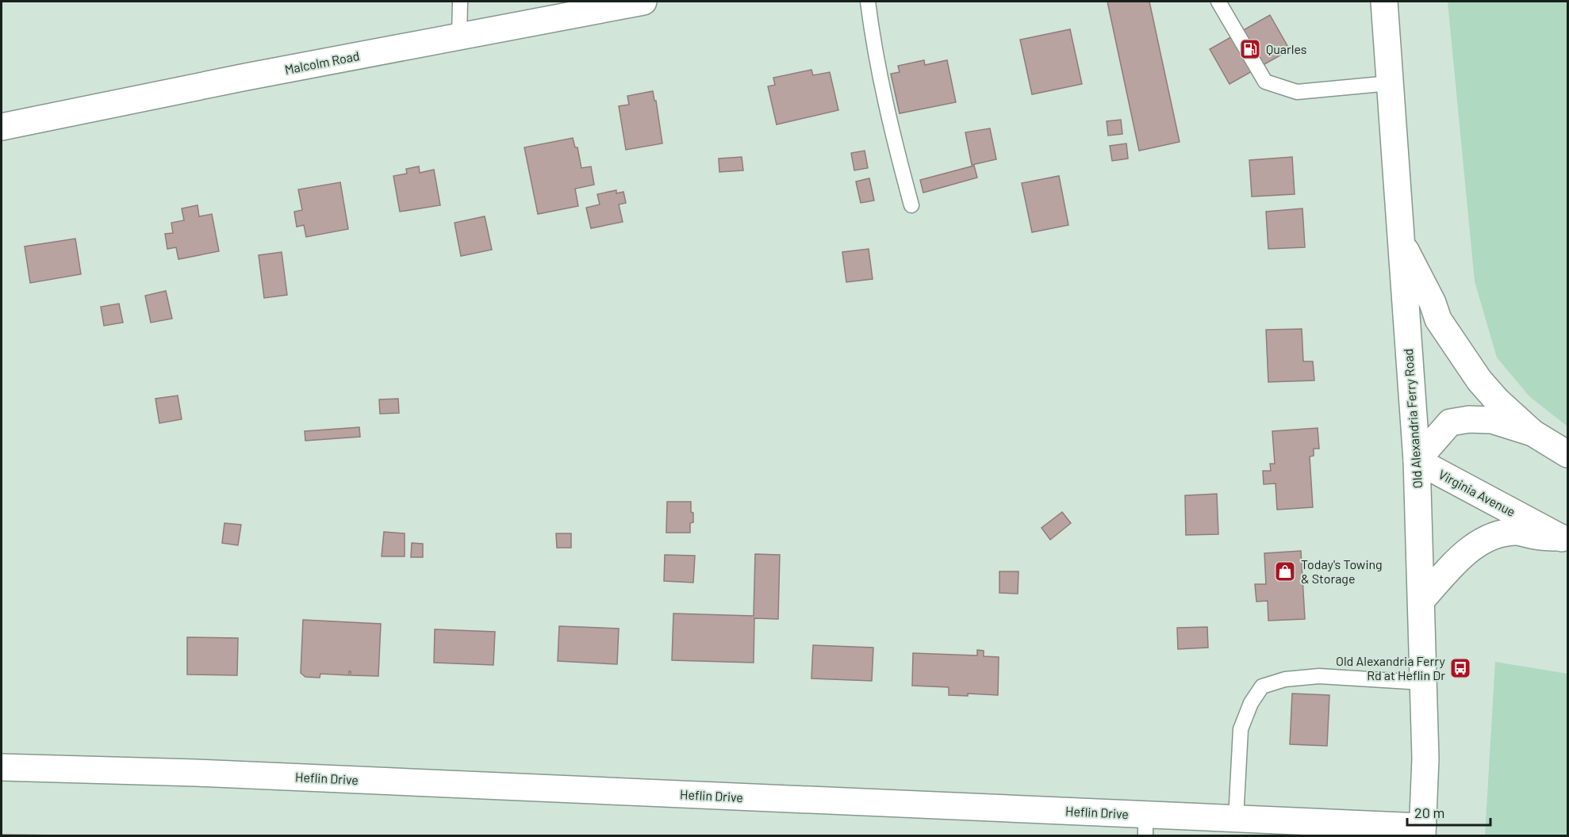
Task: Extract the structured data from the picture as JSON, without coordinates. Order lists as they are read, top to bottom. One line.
{"streets":{"street":["Malcolm Road","Old Alexandria Ferry Road","Virginia Avenue","Heflin Drive"]},"crossings":[["Old Alexandria Ferry Road","Virginia Avenue"],["Old Alexandria Ferry Road","Heflin Drive"]],"places":{"fuel station":["Quarles"],"shop":["Today's Towing & Storage"],"bus stop":["Old Alexandria Ferry Rd at Heflin Dr"]},"scale_bar":"20 m"}
